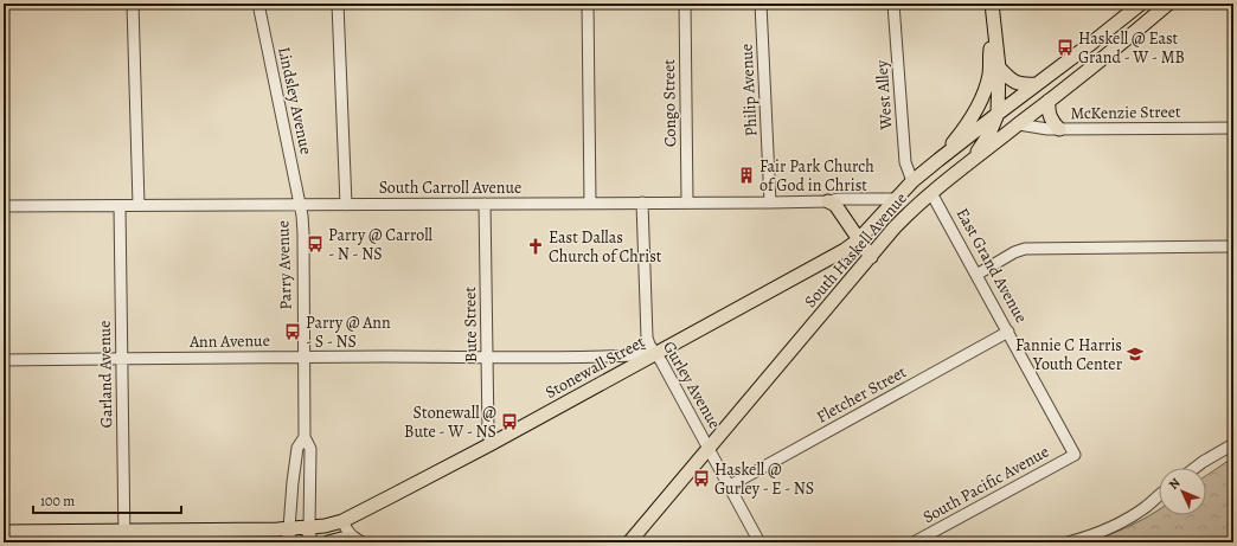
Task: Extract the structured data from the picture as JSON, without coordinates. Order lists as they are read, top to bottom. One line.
{"streets":{"main road":["South Haskell Avenue","Parry Avenue","Stonewall Street"],"street":["Philip Avenue","West Alley","Lindsley Avenue","Congo Street","McKenzie Street","South Carroll Avenue","East Grand Avenue","Bute Street","Ann Avenue","Garland Avenue","Gurley Avenue","Fletcher Street","South Pacific Avenue"]},"crossings":[["Philip Avenue","South Carroll Avenue"],["West Alley","South Haskell Avenue"],["Lindsley Avenue","South Carroll Avenue"],["Lindsley Avenue","Parry Avenue"],["Congo Street","South Carroll Avenue"],["McKenzie Street","South Haskell Avenue"],["South Carroll Avenue","South Haskell Avenue"],["South Carroll Avenue","Parry Avenue"],["South Carroll Avenue","Bute Street"],["South Carroll Avenue","Stonewall Street"],["South Carroll Avenue","Garland Avenue"],["South Carroll Avenue","Gurley Avenue"],["South Haskell Avenue","East Grand Avenue"],["South Haskell Avenue","Stonewall Street"],["South Haskell Avenue","Gurley Avenue"],["Parry Avenue","Ann Avenue"],["Parry Avenue","Stonewall Street"],["East Grand Avenue","Fletcher Street"],["East Grand Avenue","South Pacific Avenue"],["Bute Street","Ann Avenue"],["Bute Street","Stonewall Street"],["Ann Avenue","Stonewall Street"],["Ann Avenue","Garland Avenue"],["Ann Avenue","Gurley Avenue"],["Stonewall Street","Garland Avenue"],["Stonewall Street","Gurley Avenue"],["Gurley Avenue","Fletcher Street"]],"places":{"bus stop":["Haskell @ East Grand - W - MB","Parry @ Carroll - N - NS","Parry @ Ann - S - NS","Stonewall @ Bute - W - NS","Haskell @ Gurley - E - NS"],"building":["Fair Park Church of God in Christ"],"church":["East Dallas Church of Christ"],"school or university":["Fannie C Harris Youth Center"]},"scale_bar":"100 m","north":"top left"}
